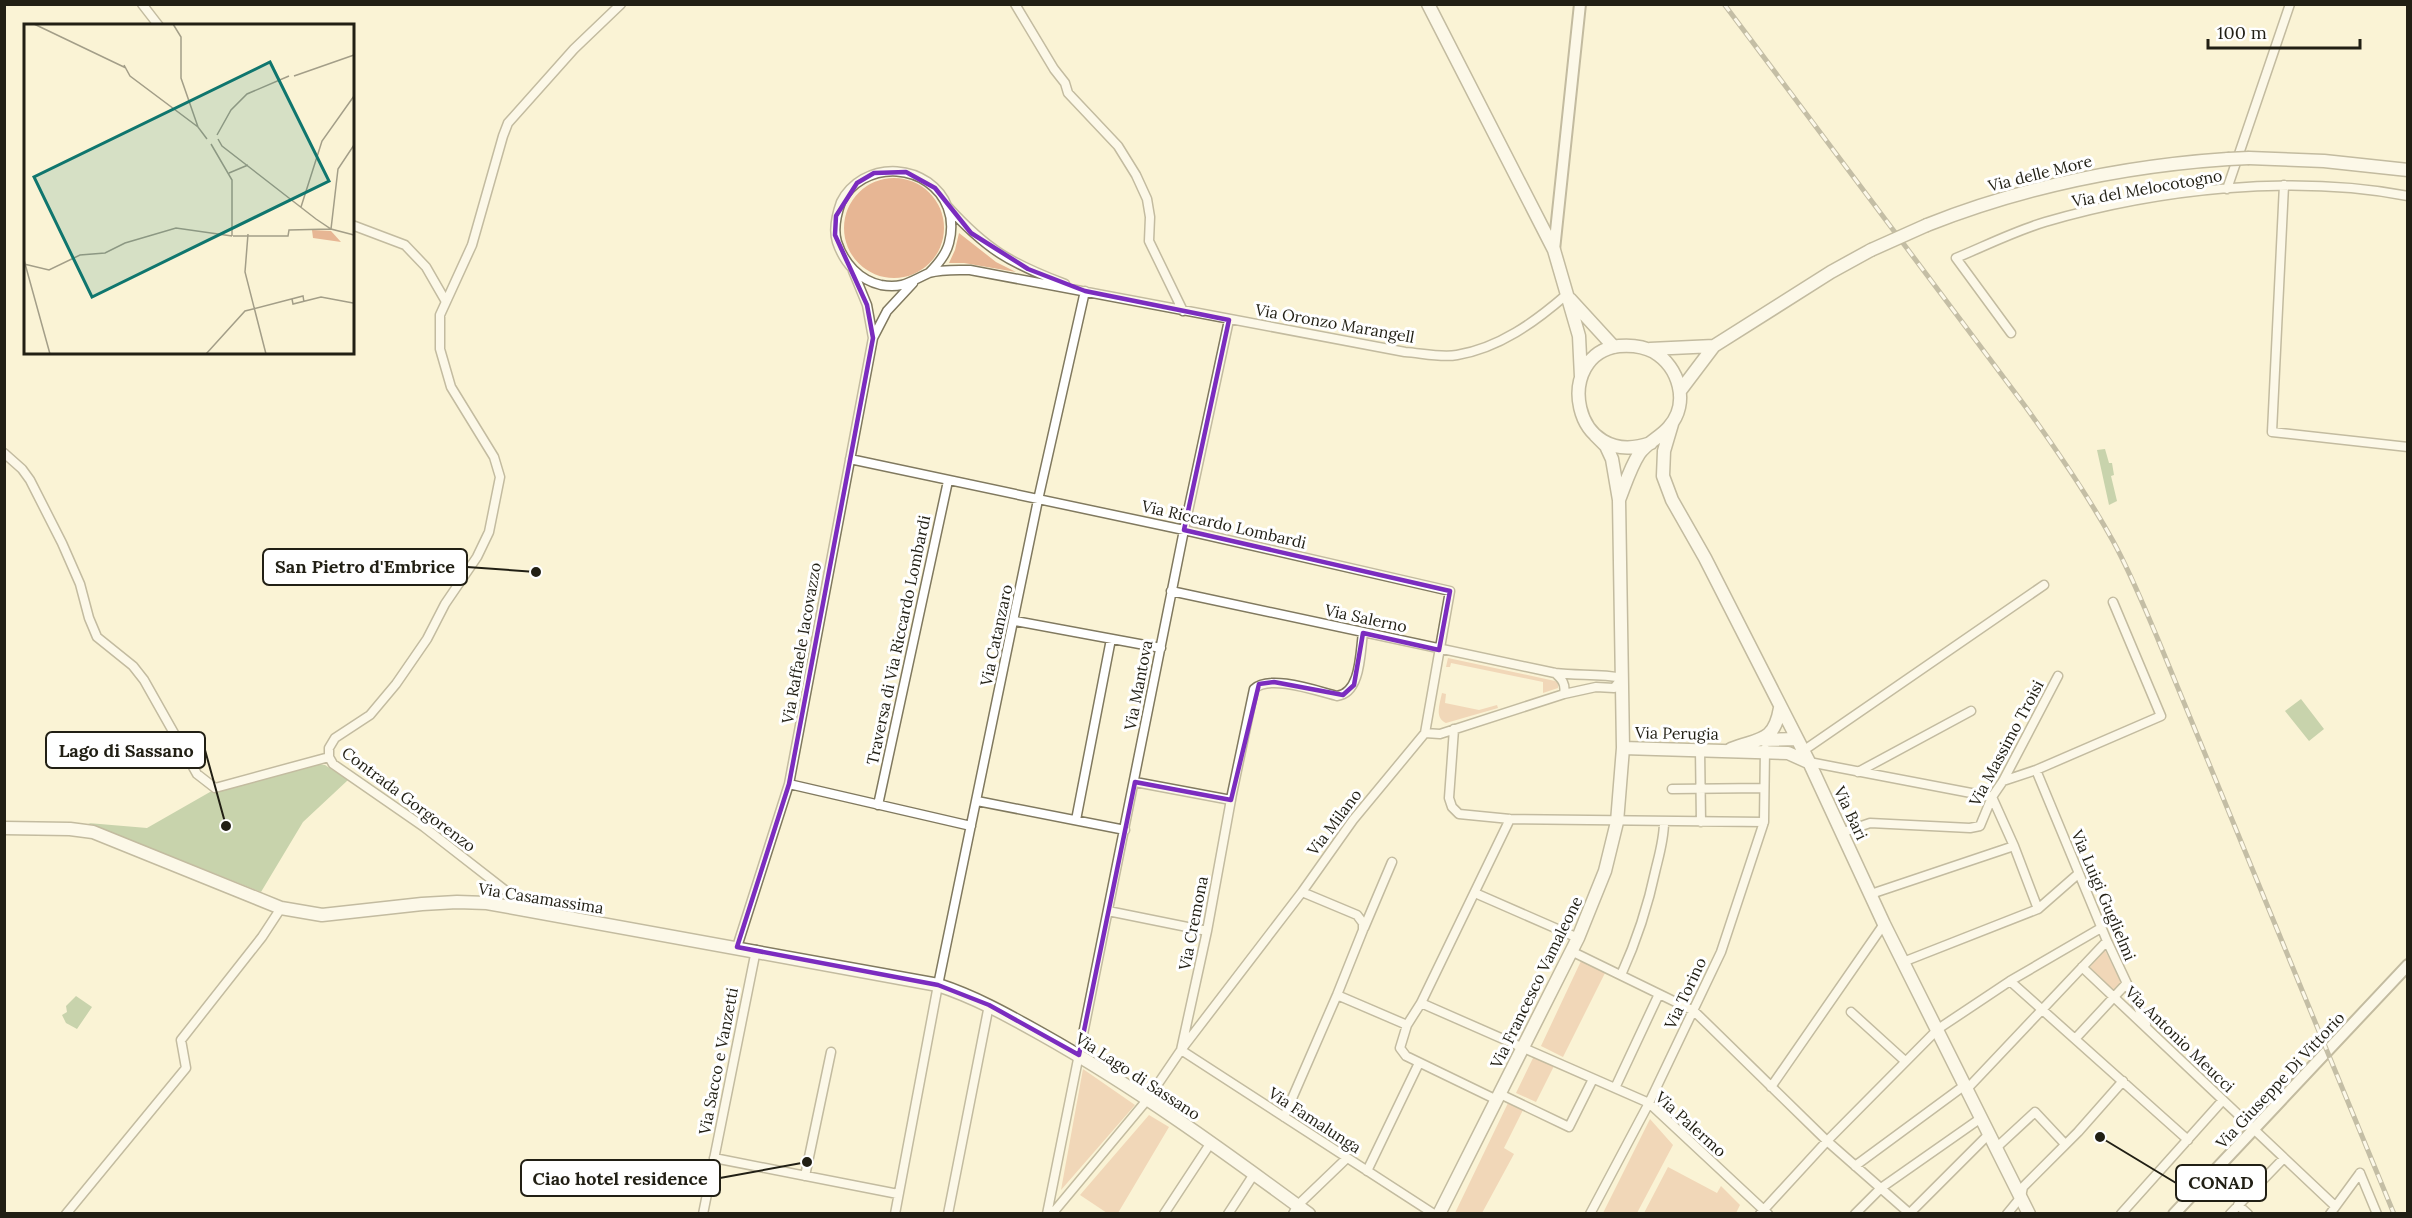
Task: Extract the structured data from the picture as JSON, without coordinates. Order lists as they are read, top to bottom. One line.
{"streets":{"main road":["Via delle More","Via Perugia","Via Bari","Via Casamassima","Via Francesco Vamaleone","Via Lago di Sassano"],"street":["Via del Melocotogno","Via Oronzo Marangell","Via Riccardo Lombardi","Via Salerno","Via Catanzaro","Traversa di Via Riccardo Lombardi","Via Raffaele Iacovazzo","Via Mantova","Via Massimo Troisi","Contrada Gorgorenzo","Via Milano","Via Luigi Guglielmi","Via Cremona","Via Torino","Via Antonio Meucci","Via Sacco e Vanzetti","Via Giuseppe Di Vittorio","Via Famalunga","Via Palermo"]},"crossings":[["Via Oronzo Marangell","Via Catanzaro"],["Via Oronzo Marangell","Via Mantova"],["Via Riccardo Lombardi","Via Salerno"],["Via Riccardo Lombardi","Via Catanzaro"],["Via Riccardo Lombardi","Traversa di Via Riccardo Lombardi"],["Via Riccardo Lombardi","Via Raffaele Iacovazzo"],["Via Riccardo Lombardi","Via Mantova"],["Via Riccardo Lombardi","Via Milano"],["Via Salerno","Via Mantova"],["Via Salerno","Via Cremona"],["Via Salerno","Via Francesco Vamaleone"],["Via Catanzaro","Via Casamassima"],["Via Catanzaro","Via Lago di Sassano"],["Via Raffaele Iacovazzo","Via Casamassima"],["Via Mantova","Via Lago di Sassano"],["Via Perugia","Via Francesco Vamaleone"],["Via Perugia","Via Torino"],["Via Massimo Troisi","Via Bari"],["Contrada Gorgorenzo","Via Casamassima"],["Via Bari","Via Francesco Vamaleone"],["Via Milano","Via Cremona"],["Via Milano","Via Lago di Sassano"],["Via Milano","Via Famalunga"],["Via Luigi Guglielmi","Via Antonio Meucci"],["Via Casamassima","Via Sacco e Vanzetti"],["Via Casamassima","Via Lago di Sassano"],["Via Cremona","Via Famalunga"],["Via Francesco Vamaleone","Via Palermo"],["Via Torino","Via Palermo"],["Via Antonio Meucci","Via Giuseppe Di Vittorio"]],"places":["San Pietro d'Embrice","Lago di Sassano","CONAD","Ciao hotel residence"],"scale_bar":"100 m"}
